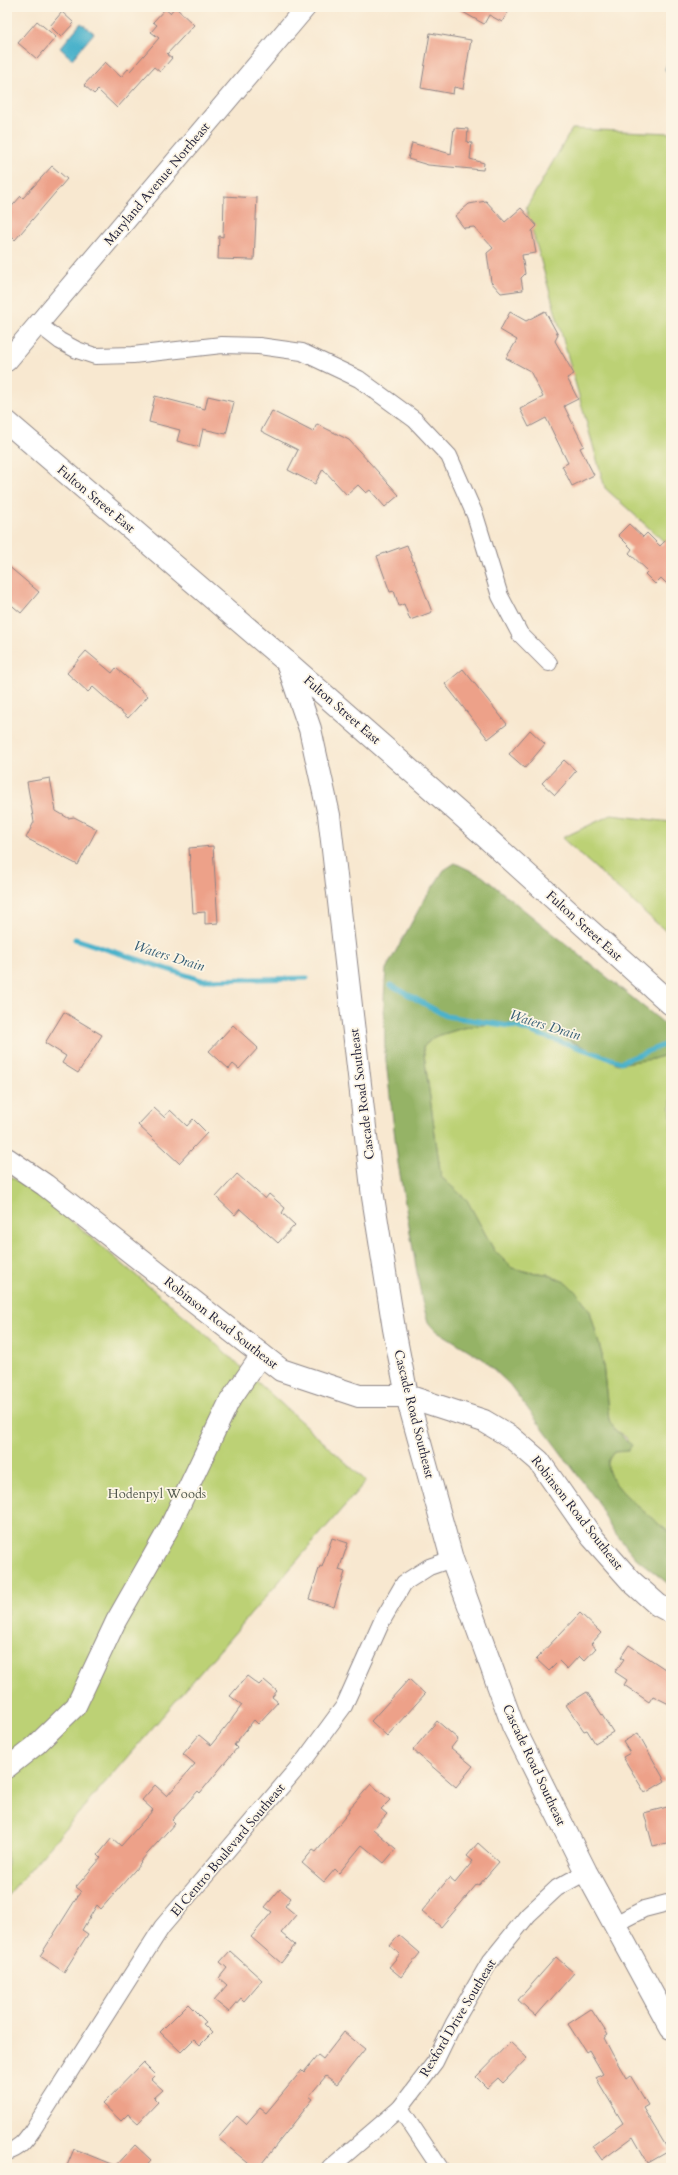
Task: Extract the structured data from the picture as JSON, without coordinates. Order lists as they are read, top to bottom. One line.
{"streets":{"main road":["Fulton Street East","Cascade Road Southeast","Robinson Road Southeast"],"street":["Maryland Avenue Northeast","El Centro Boulevard Southeast","Rexford Drive Southeast"]},"crossings":[["Fulton Street East","Cascade Road Southeast"],["Cascade Road Southeast","Robinson Road Southeast"],["Cascade Road Southeast","El Centro Boulevard Southeast"],["Cascade Road Southeast","Rexford Drive Southeast"]],"water":["Waters Drain"],"parks":["Hodenpyl Woods"]}
